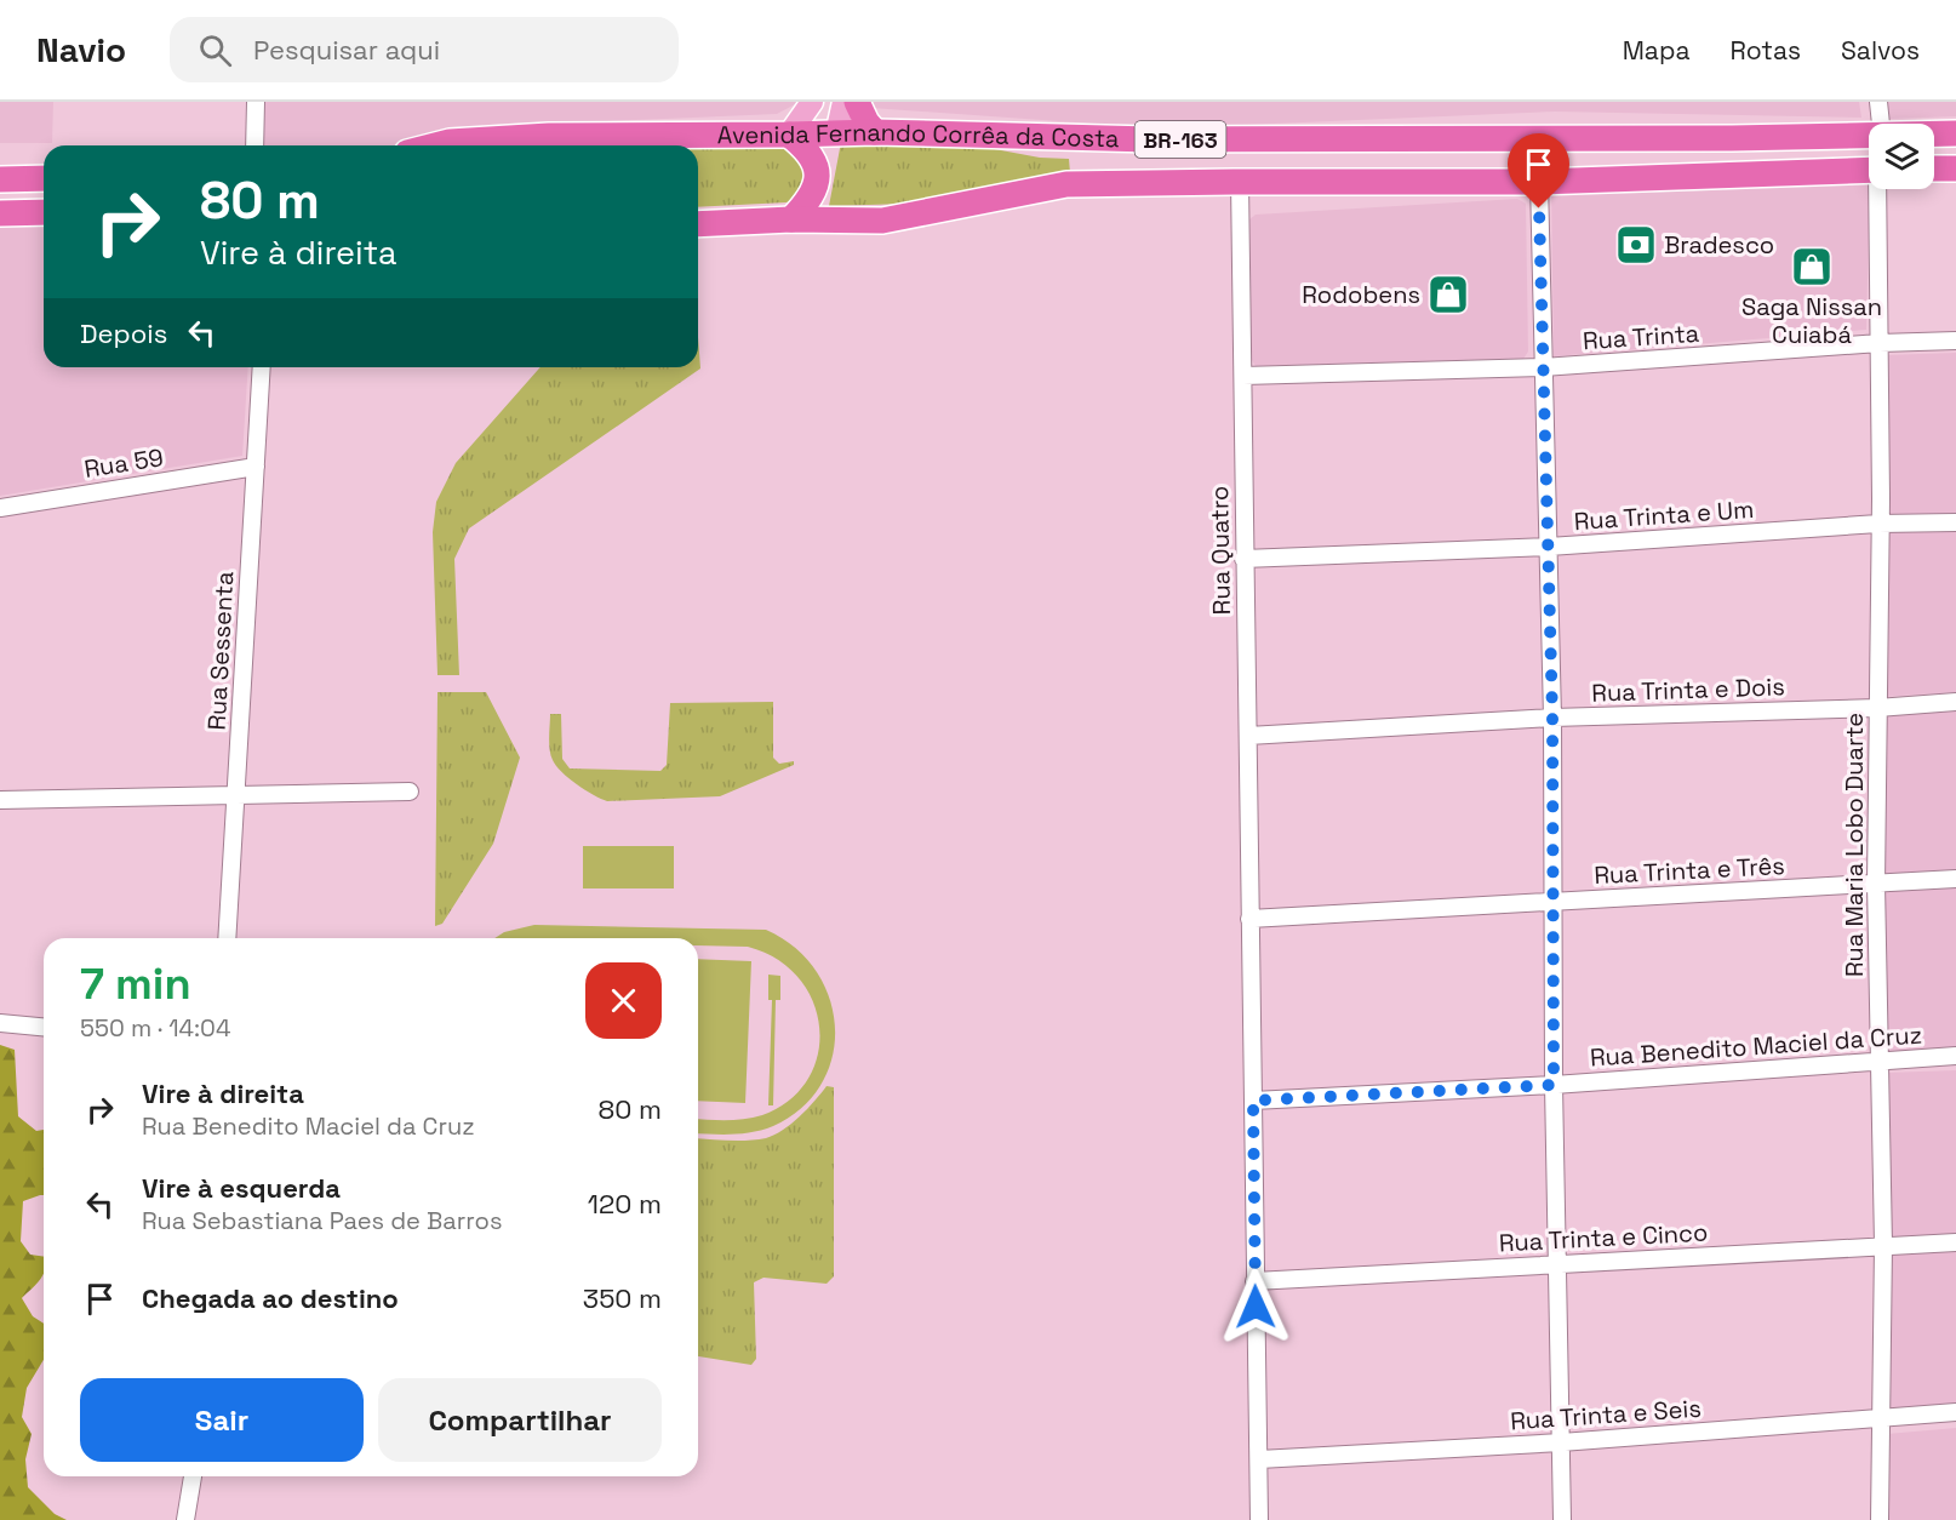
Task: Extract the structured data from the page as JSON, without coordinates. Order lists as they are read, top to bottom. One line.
{"streets":{"highway":["Avenida Fernando Corrêa da Costa","BR-163"],"street":["Rua Trinta","Rua 59","Rua Trinta e Um","Rua Quatro","Rua Sessenta","Rua Trinta e Dois","Rua Maria Lobo Duarte","Rua Trinta e Três","Rua Benedito Maciel da Cruz","Rua Trinta e Cinco","Rua Trinta e Seis"]},"crossings":[["Avenida Fernando Corrêa da Costa","Rua Quatro"],["Rua Trinta","Rua Quatro"],["Rua Trinta","Rua Maria Lobo Duarte"],["Rua 59","Rua Sessenta"],["Rua Trinta e Um","Rua Quatro"],["Rua Trinta e Um","Rua Maria Lobo Duarte"],["Rua Quatro","Rua Trinta e Dois"],["Rua Quatro","Rua Trinta e Três"],["Rua Quatro","Rua Benedito Maciel da Cruz"],["Rua Quatro","Rua Trinta e Cinco"],["Rua Quatro","Rua Trinta e Seis"],["Rua Trinta e Dois","Rua Maria Lobo Duarte"],["Rua Maria Lobo Duarte","Rua Trinta e Três"],["Rua Maria Lobo Duarte","Rua Benedito Maciel da Cruz"],["Rua Maria Lobo Duarte","Rua Trinta e Cinco"],["Rua Maria Lobo Duarte","Rua Trinta e Seis"]],"places":{"bank":["Bradesco"],"shop":["Saga Nissan Cuiabá","Rodobens"]},"page":{"header":"Navio","search":"Pesquisar aqui","nav":["Mapa","Rotas","Salvos"],"turn":["80 m","Vire à direita"],"then":"Depois","heading":["7 min","550 m · 14:04"],"list":[{"name":"Vire à direita","note":"Rua Benedito Maciel da Cruz","value":"80 m"},{"name":"Vire à esquerda","note":"Rua Sebastiana Paes de Barros","value":"120 m"},{"name":"Chegada ao destino","value":"350 m"}],"buttons":["Sair","Compartilhar"]}}
